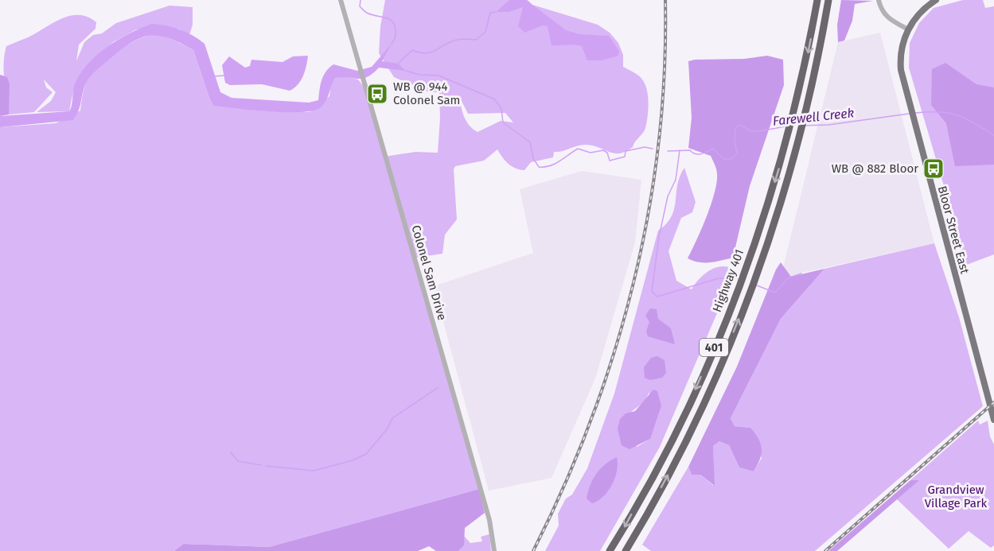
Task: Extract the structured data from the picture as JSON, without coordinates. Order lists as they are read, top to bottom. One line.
{"streets":{"highway":["Highway 401","401"],"main road":["Bloor Street East"],"street":["Colonel Sam Drive"]},"water":["Farewell Creek"],"parks":["Grandview Village Park"],"places":{"bus stop":["WB @ 944 Colonel Sam","WB @ 882 Bloor"]}}
